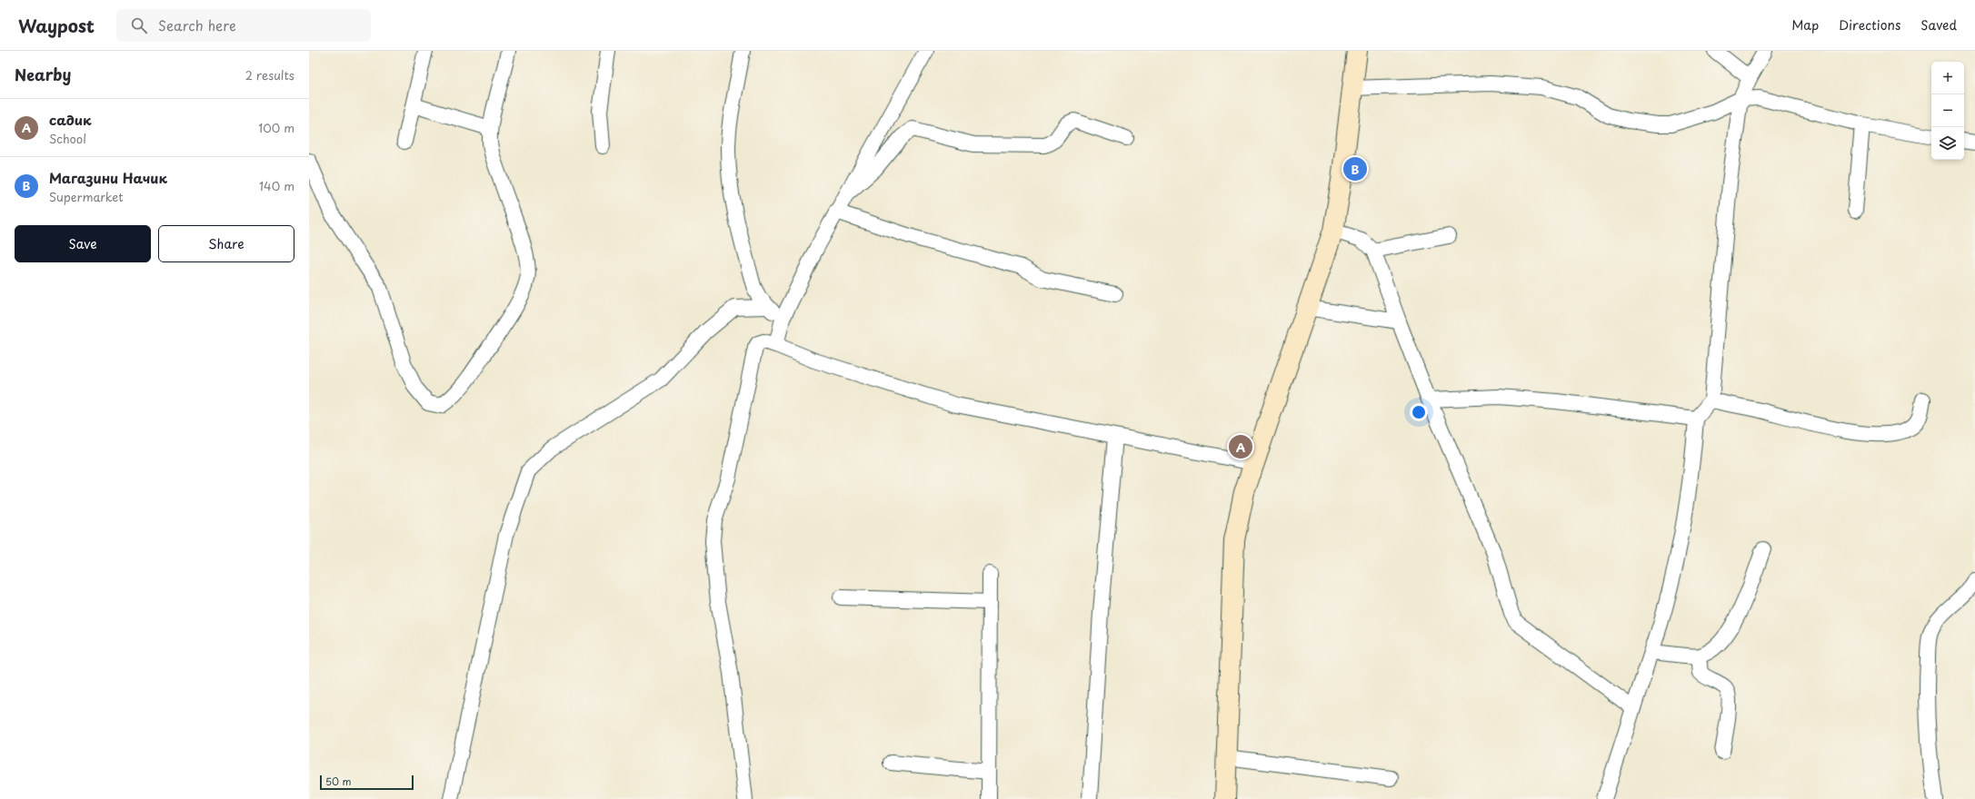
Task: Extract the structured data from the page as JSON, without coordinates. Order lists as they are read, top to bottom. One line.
{"scale_bar":"50 m","page":{"header":"Waypost","search":"Search here","nav":["Map","Directions","Saved"],"heading":["Nearby","2 results"],"map_buttons":["+","−"],"list":[{"mark":"A","name":"садик","note":"School","value":"100 m"},{"mark":"B","name":"Магазини Начик","note":"Supermarket","value":"140 m"}],"pins":["B","A"],"buttons":["Save","Share"],"scale":"50 m"}}
